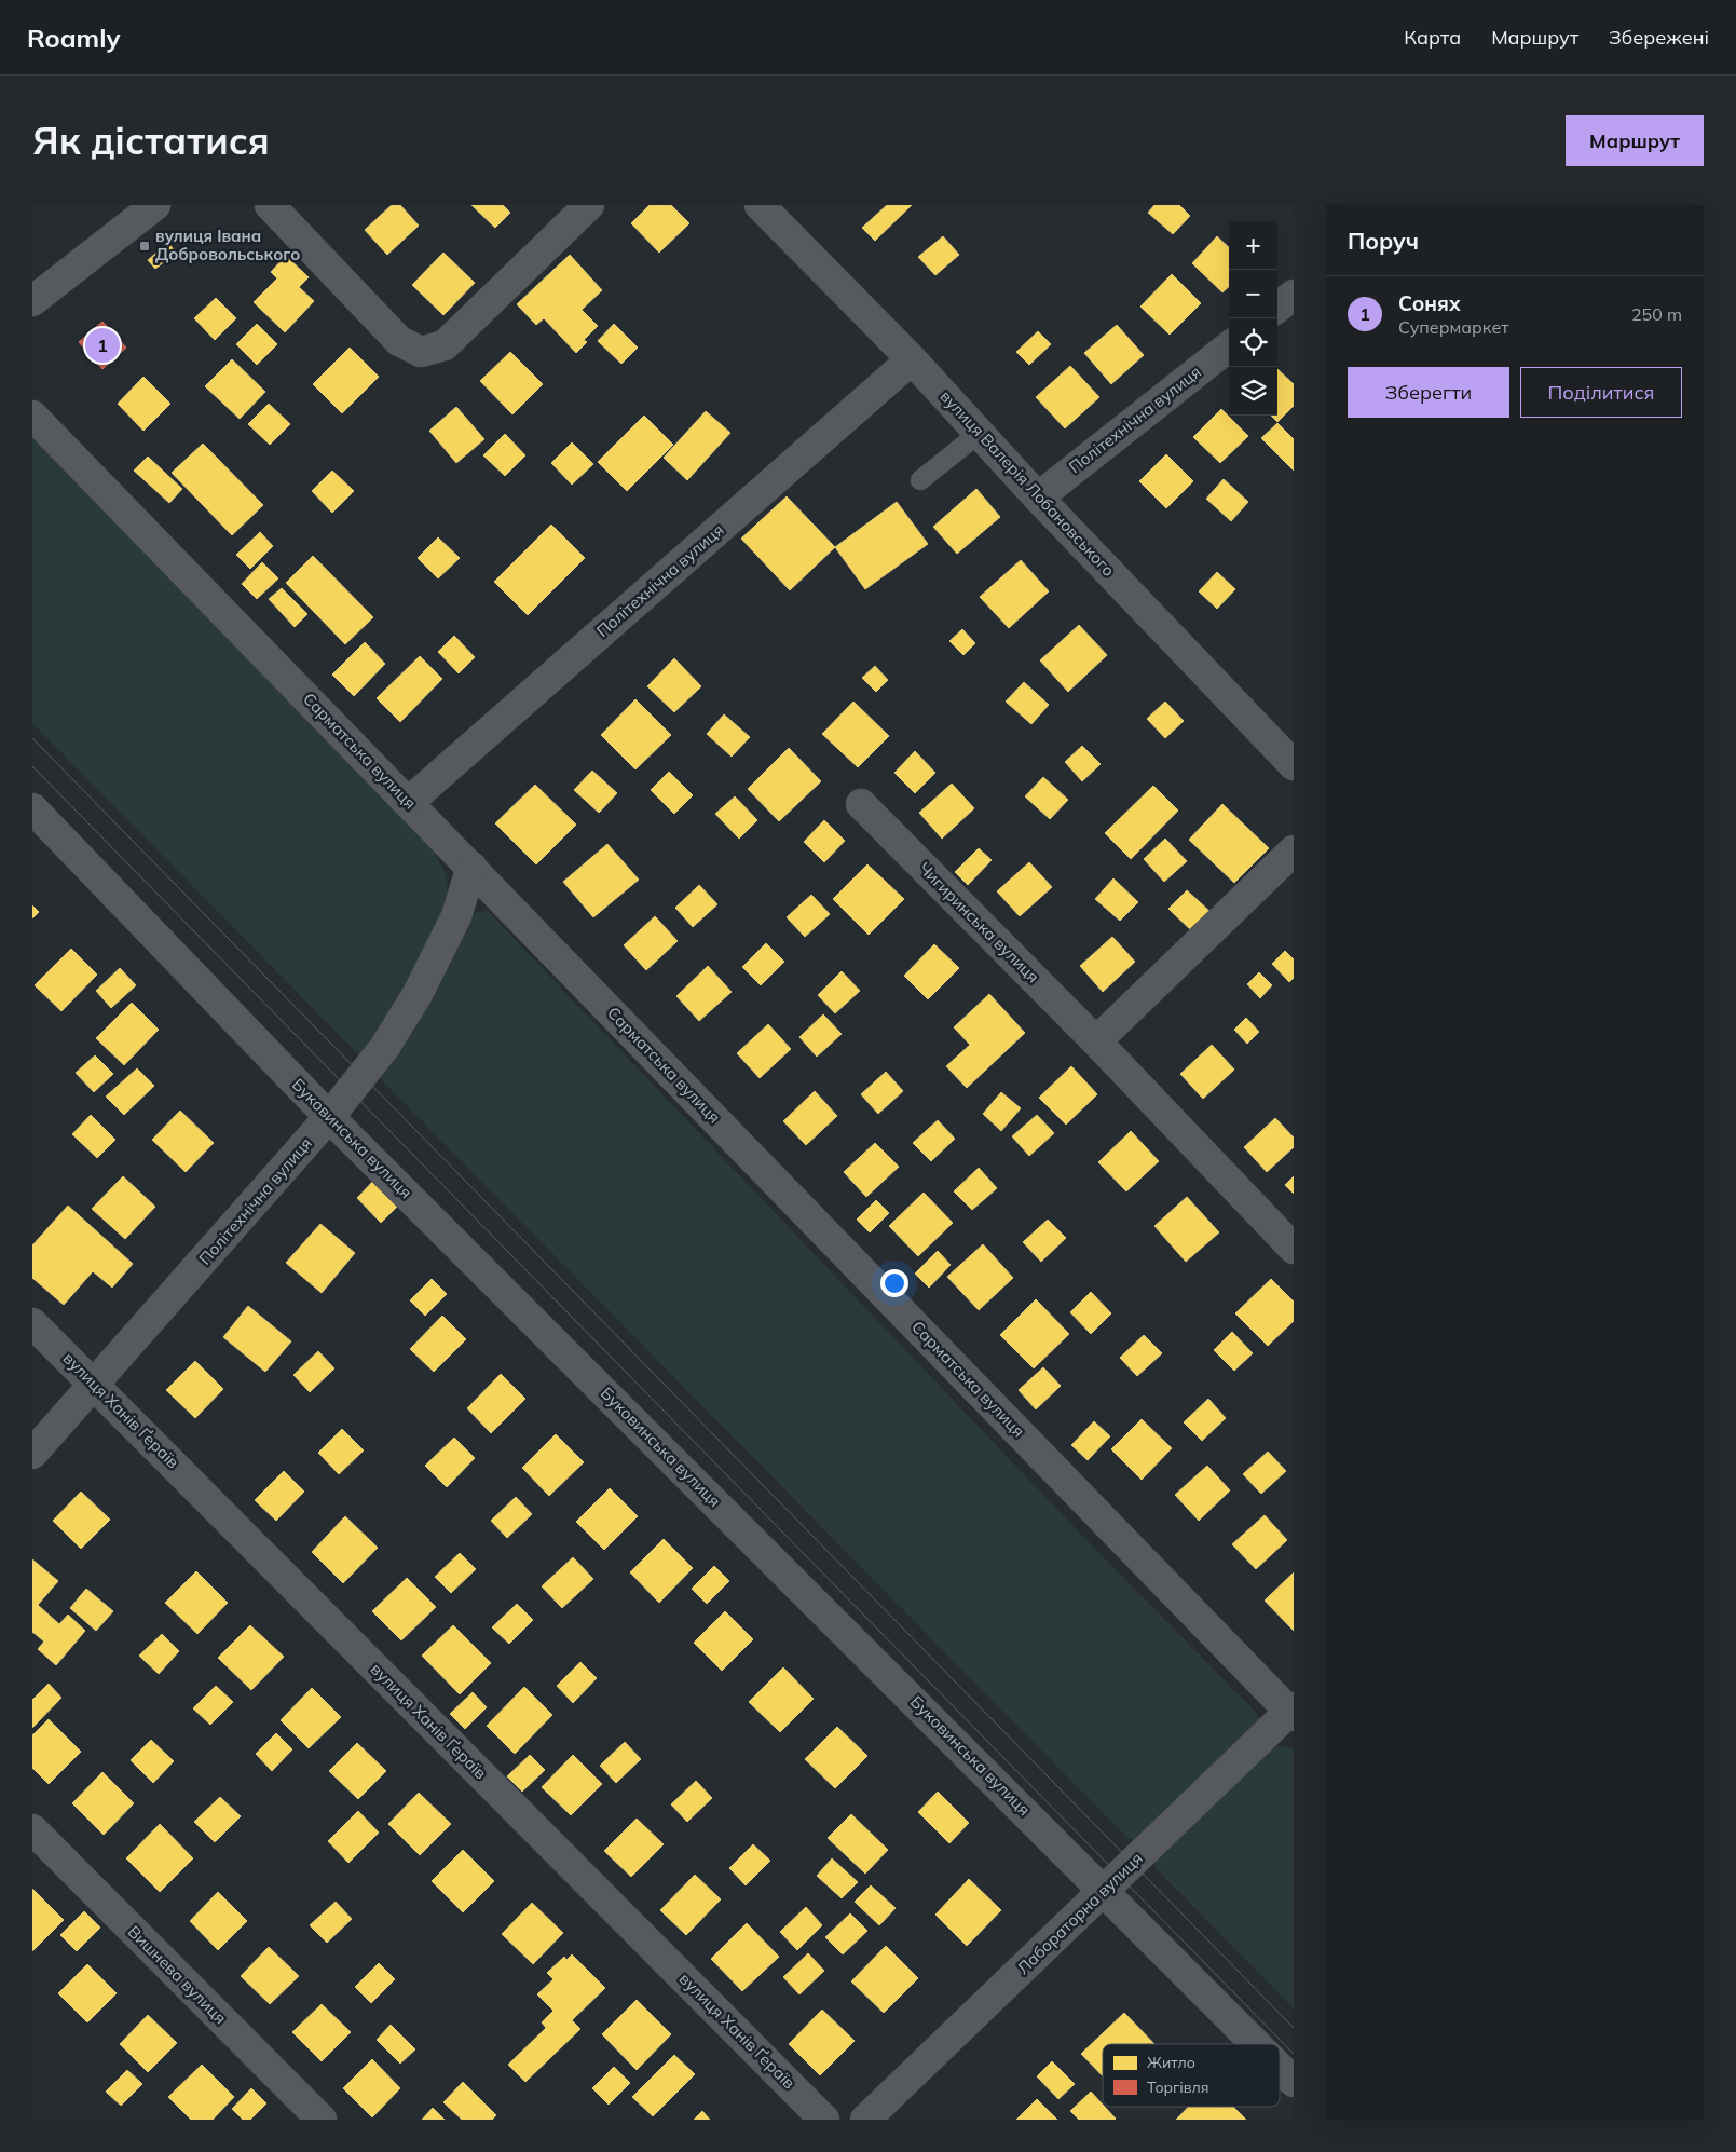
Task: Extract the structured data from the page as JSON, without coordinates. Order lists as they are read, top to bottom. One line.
{"streets":{"street":["Політехнічна вулиця","вулиця Валерія Лобановського","Сарматська вулиця","Чигиринська вулиця","Буковинська вулиця","вулиця Ханів Ґераїв","Лабораторна вулиця","Вишнева вулиця"]},"crossings":[["Політехнічна вулиця","вулиця Валерія Лобановського"],["Політехнічна вулиця","Сарматська вулиця"],["Політехнічна вулиця","Буковинська вулиця"],["Політехнічна вулиця","вулиця Ханів Ґераїв"],["Сарматська вулиця","Лабораторна вулиця"],["Буковинська вулиця","Лабораторна вулиця"]],"places":{"transit":["вулиця Івана Добровольського"]},"legend":["Житло","Торгівля"],"page":{"header":"Roamly","nav":["Карта","Маршрут","Збережені"],"buttons":["Маршрут",["Зберегти","Поділитися"]],"title":"Як дістатися","heading":"Поруч","map_buttons":["+","−"],"list":[{"mark":"1","name":"Сонях","note":"Супермаркет","value":"250 m"}],"pins":"1"}}
